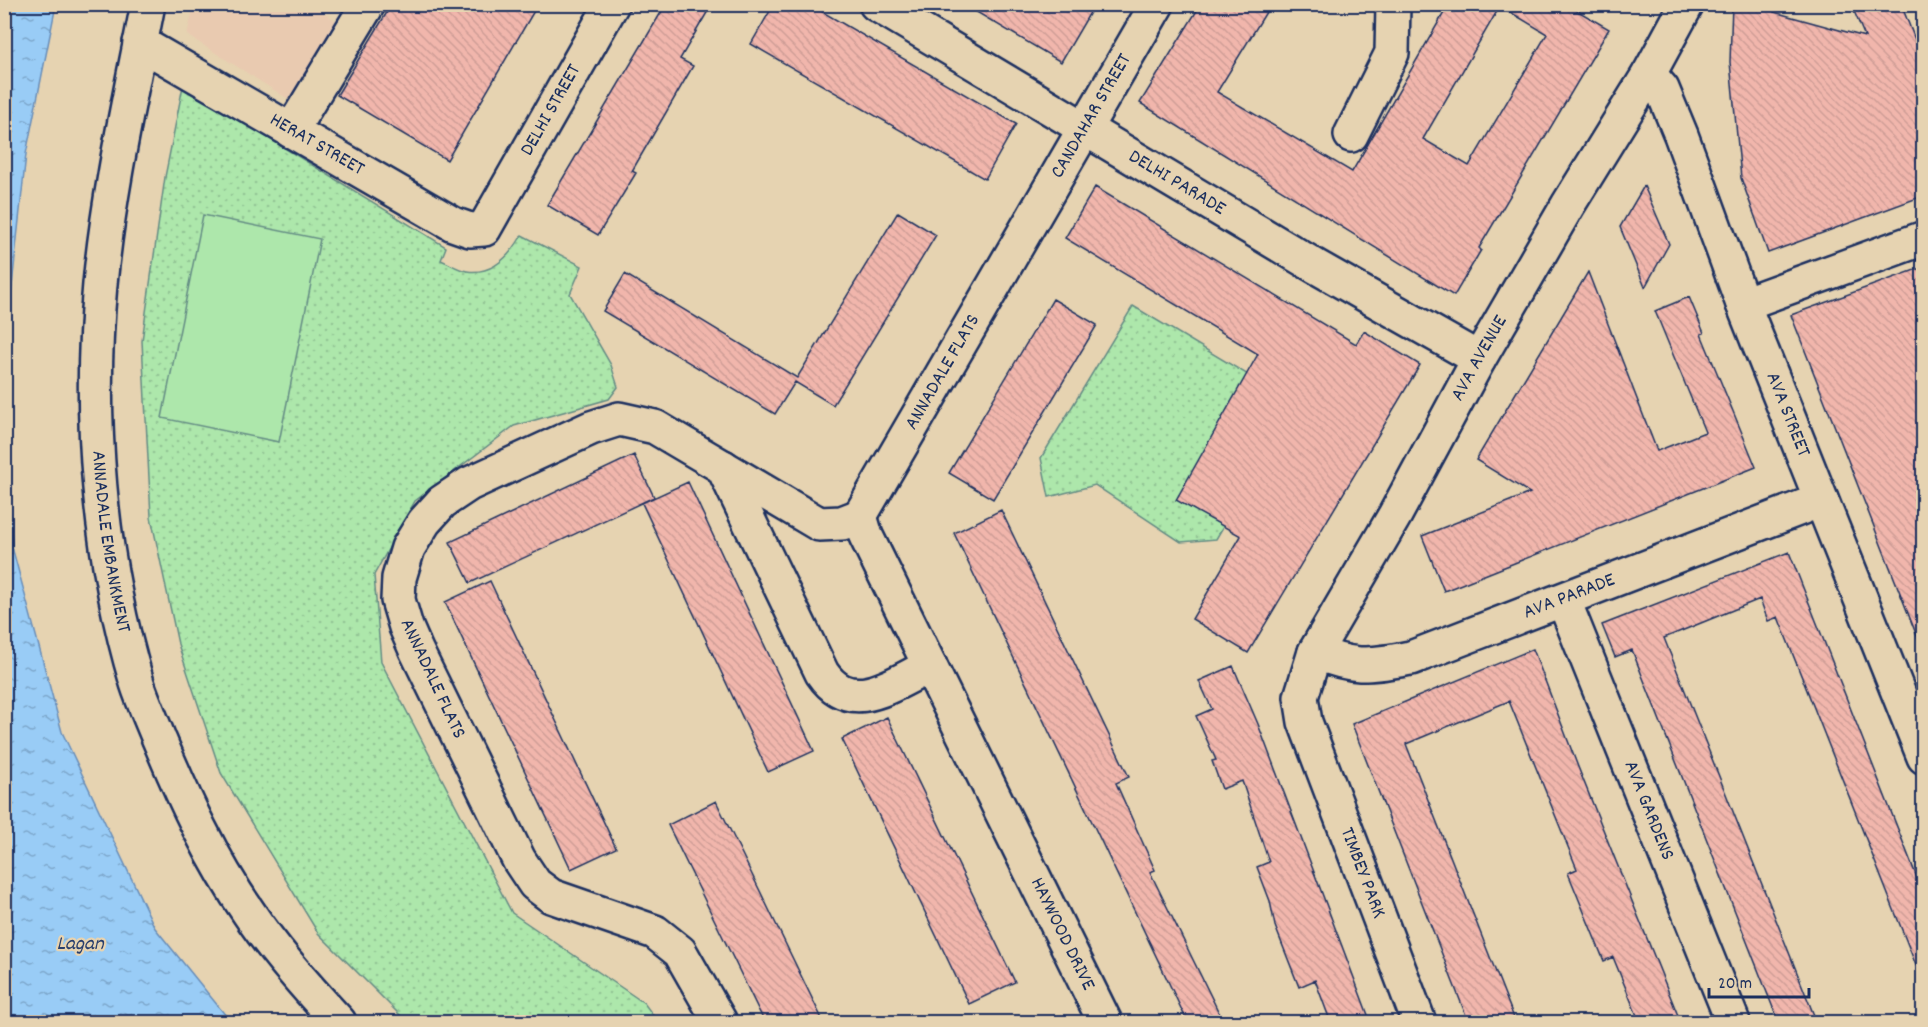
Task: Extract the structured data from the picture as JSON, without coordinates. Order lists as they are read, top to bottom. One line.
{"streets":{"street":["DELHI STREET","CANDAHAR STREET","HERAT STREET","DELHI PARADE","AVA AVENUE","ANNADALE FLATS","AVA STREET","ANNADALE EMBANKMENT","AVA PARADE","AVA GARDENS","TIMBEY PARK","HAYWOOD DRIVE"]},"crossings":[["DELHI STREET","HERAT STREET"],["CANDAHAR STREET","DELHI PARADE"],["CANDAHAR STREET","ANNADALE FLATS"],["HERAT STREET","ANNADALE EMBANKMENT"],["DELHI PARADE","AVA AVENUE"],["AVA AVENUE","AVA STREET"],["AVA AVENUE","AVA PARADE"],["AVA AVENUE","TIMBEY PARK"],["AVA STREET","AVA PARADE"],["AVA PARADE","AVA GARDENS"]],"water":["Lagan"],"scale_bar":"20 m"}
